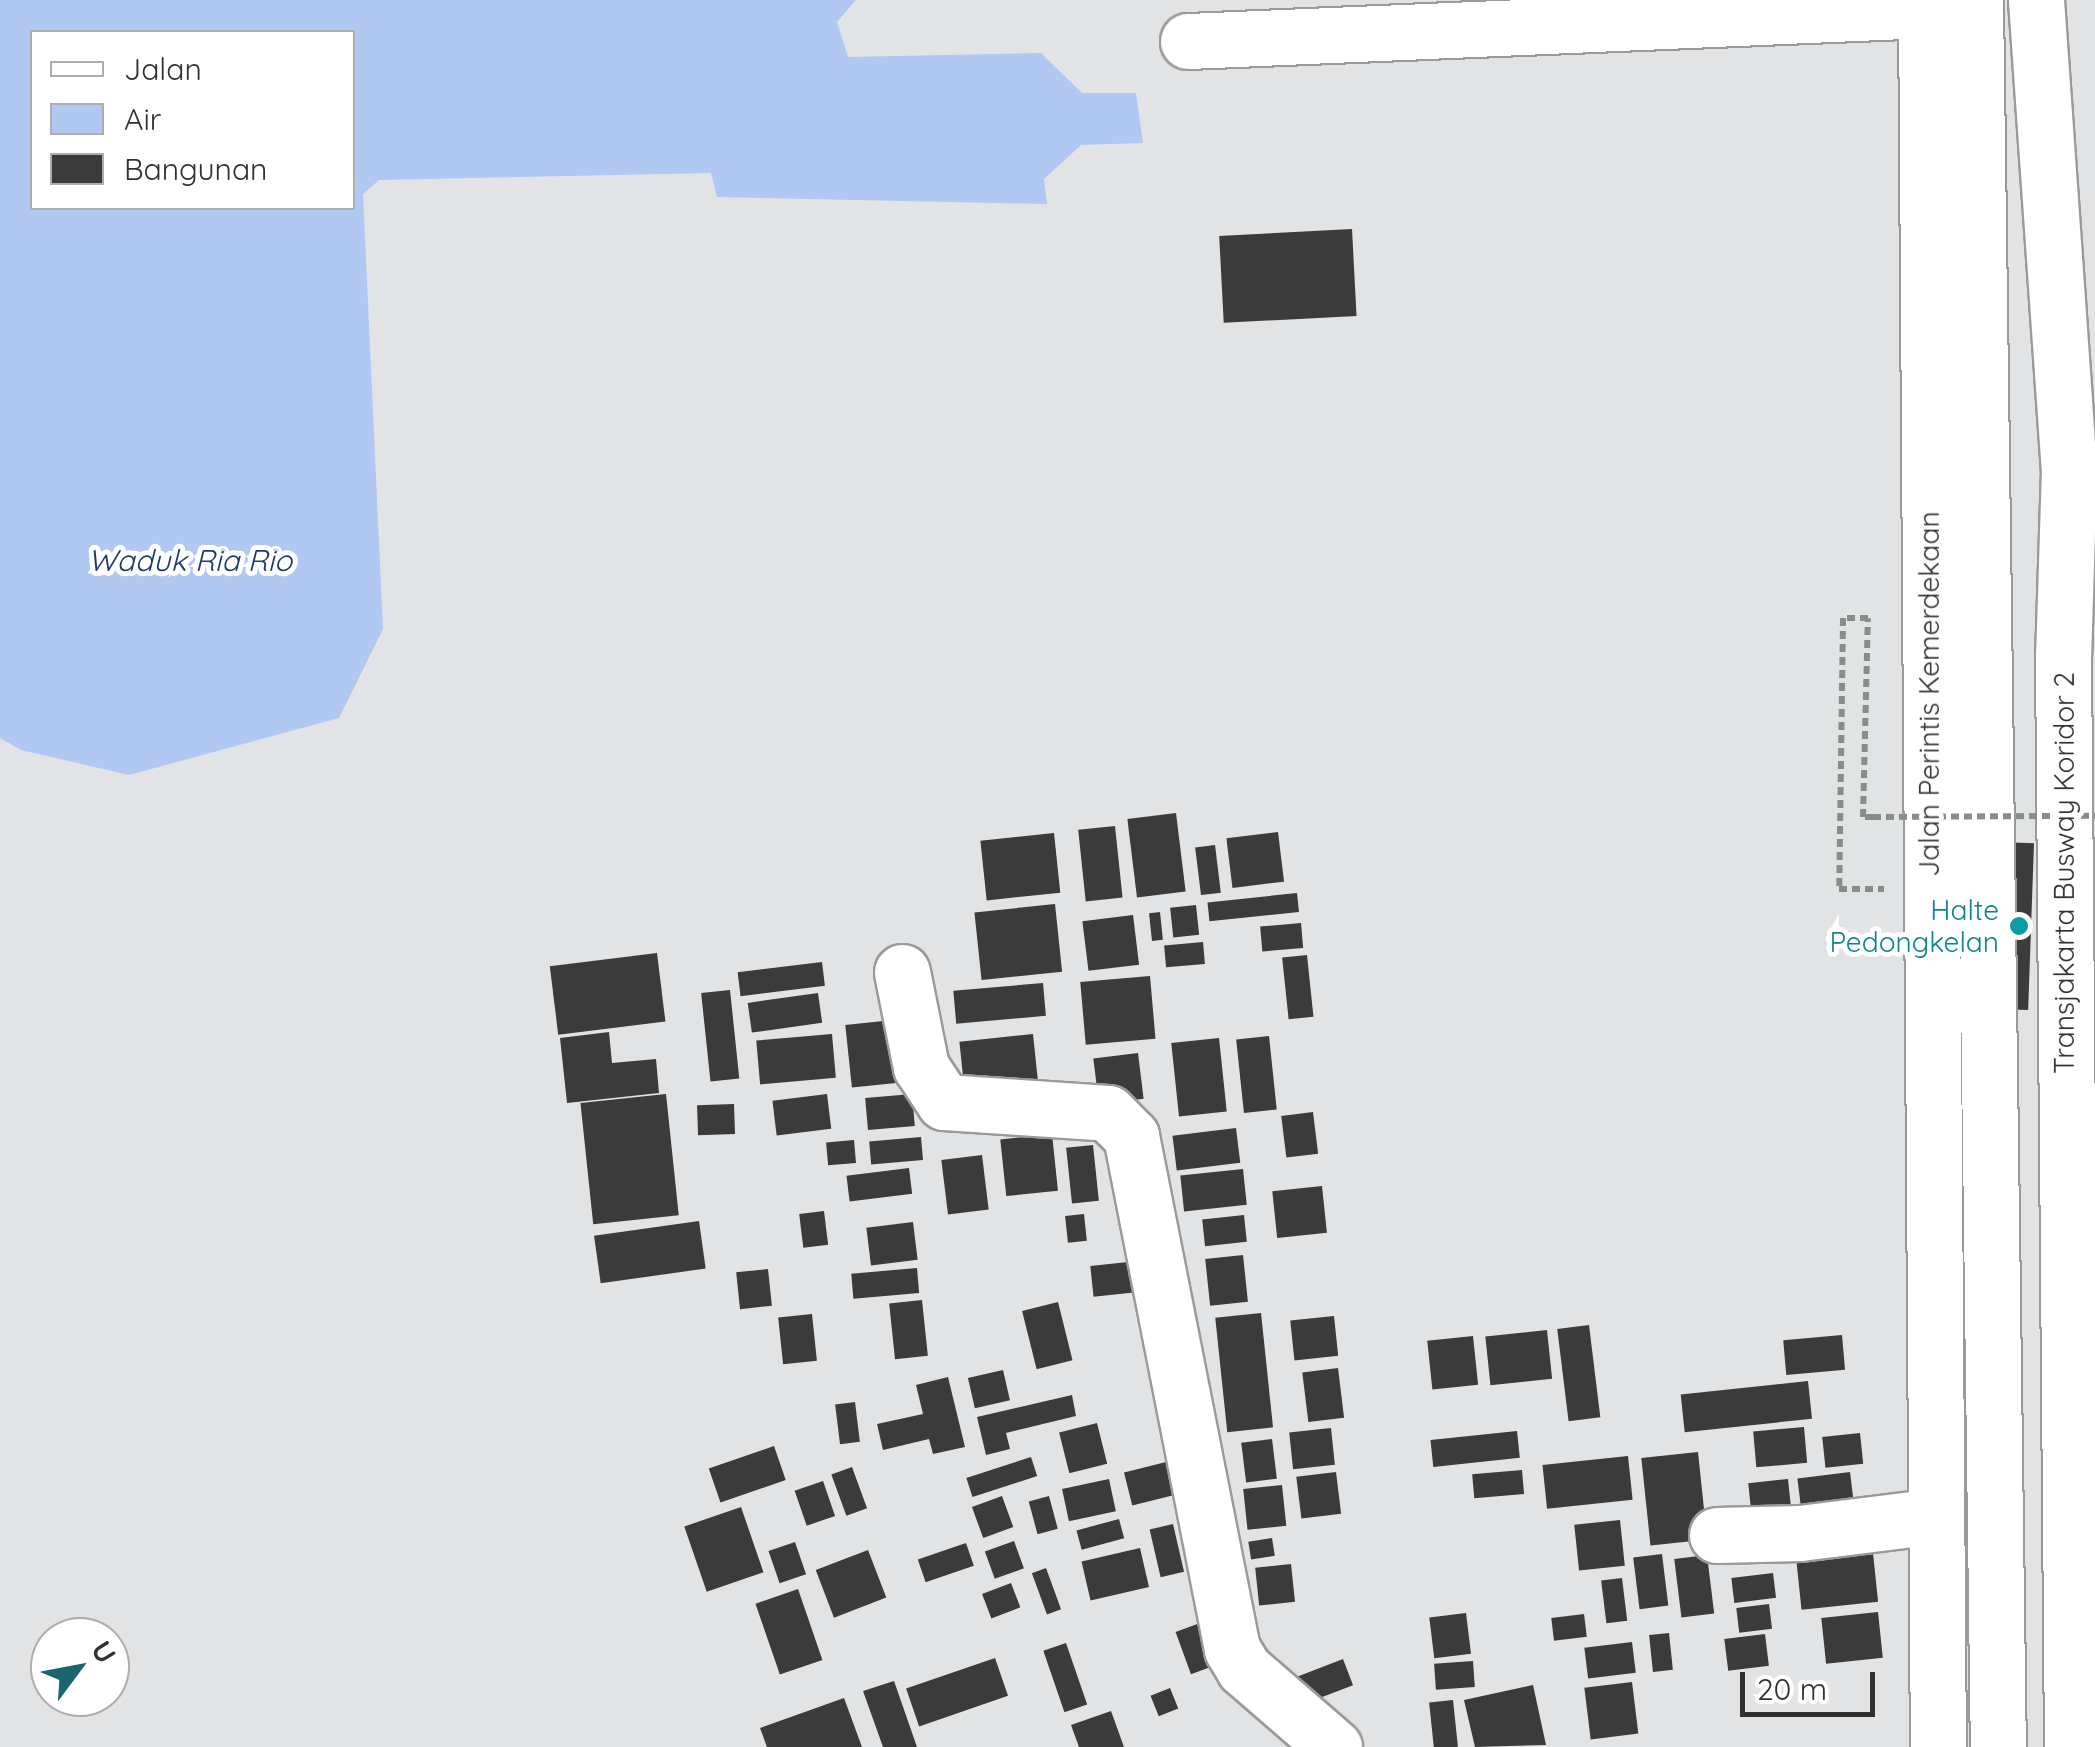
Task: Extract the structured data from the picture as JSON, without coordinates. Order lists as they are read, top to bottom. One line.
{"streets":{"main road":["Jalan Perintis Kemerdekaan","Transjakarta Busway Koridor 2"]},"water":["Waduk Ria Rio"],"places":["Halte Pedongkelan"],"legend":["Jalan","Air","Bangunan"],"scale_bar":"20 m","north":"top right"}
